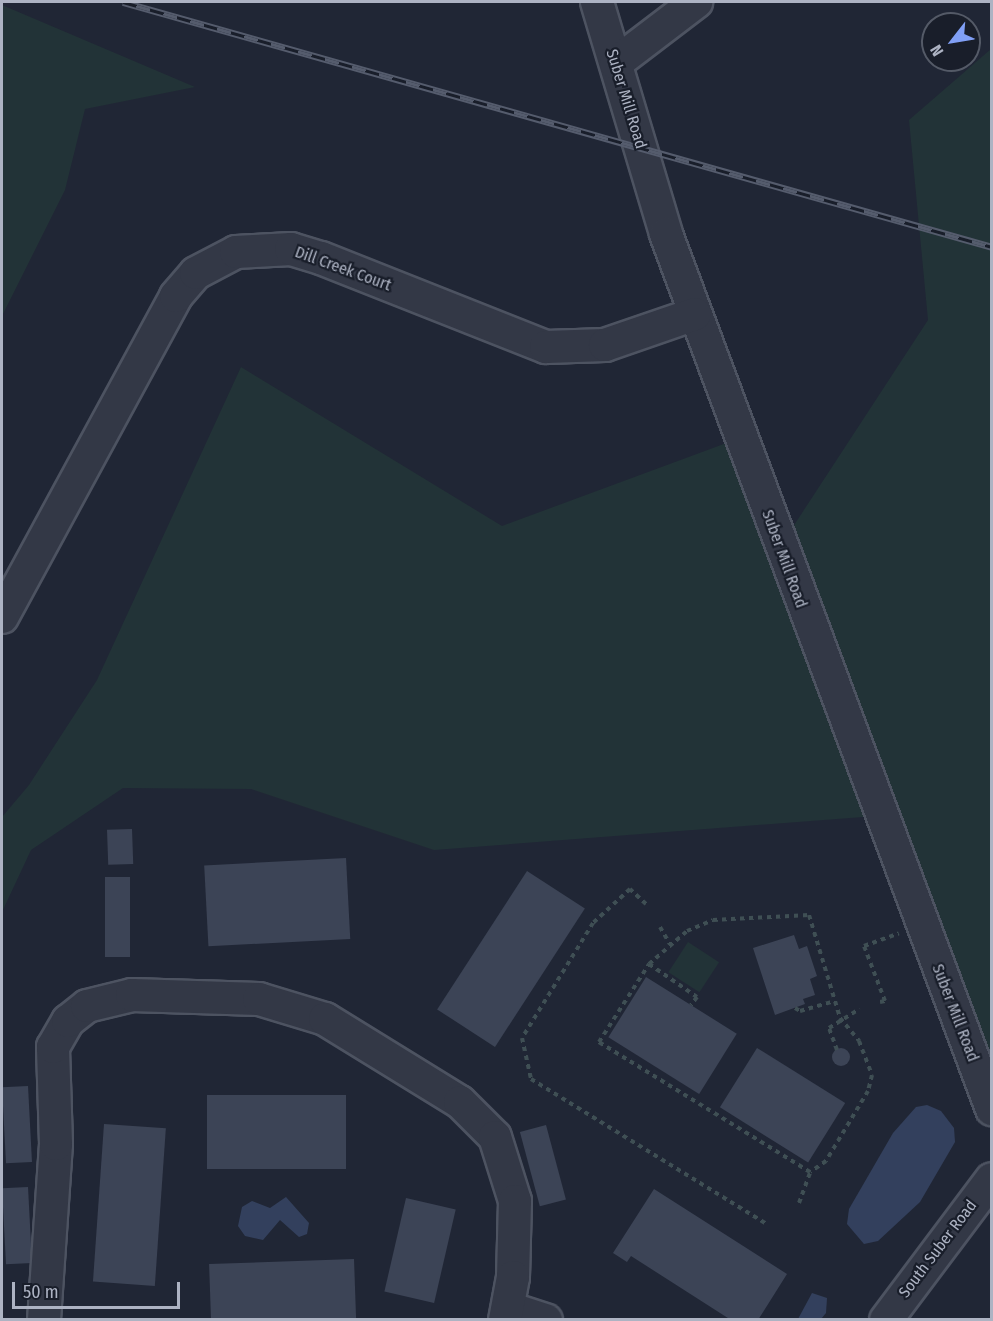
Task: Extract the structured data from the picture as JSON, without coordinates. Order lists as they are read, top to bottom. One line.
{"streets":{"street":["Suber Mill Road","Dill Creek Court","South Suber Road"]},"crossings":[["Suber Mill Road","Dill Creek Court"]],"scale_bar":"50 m","north":"bottom left"}
